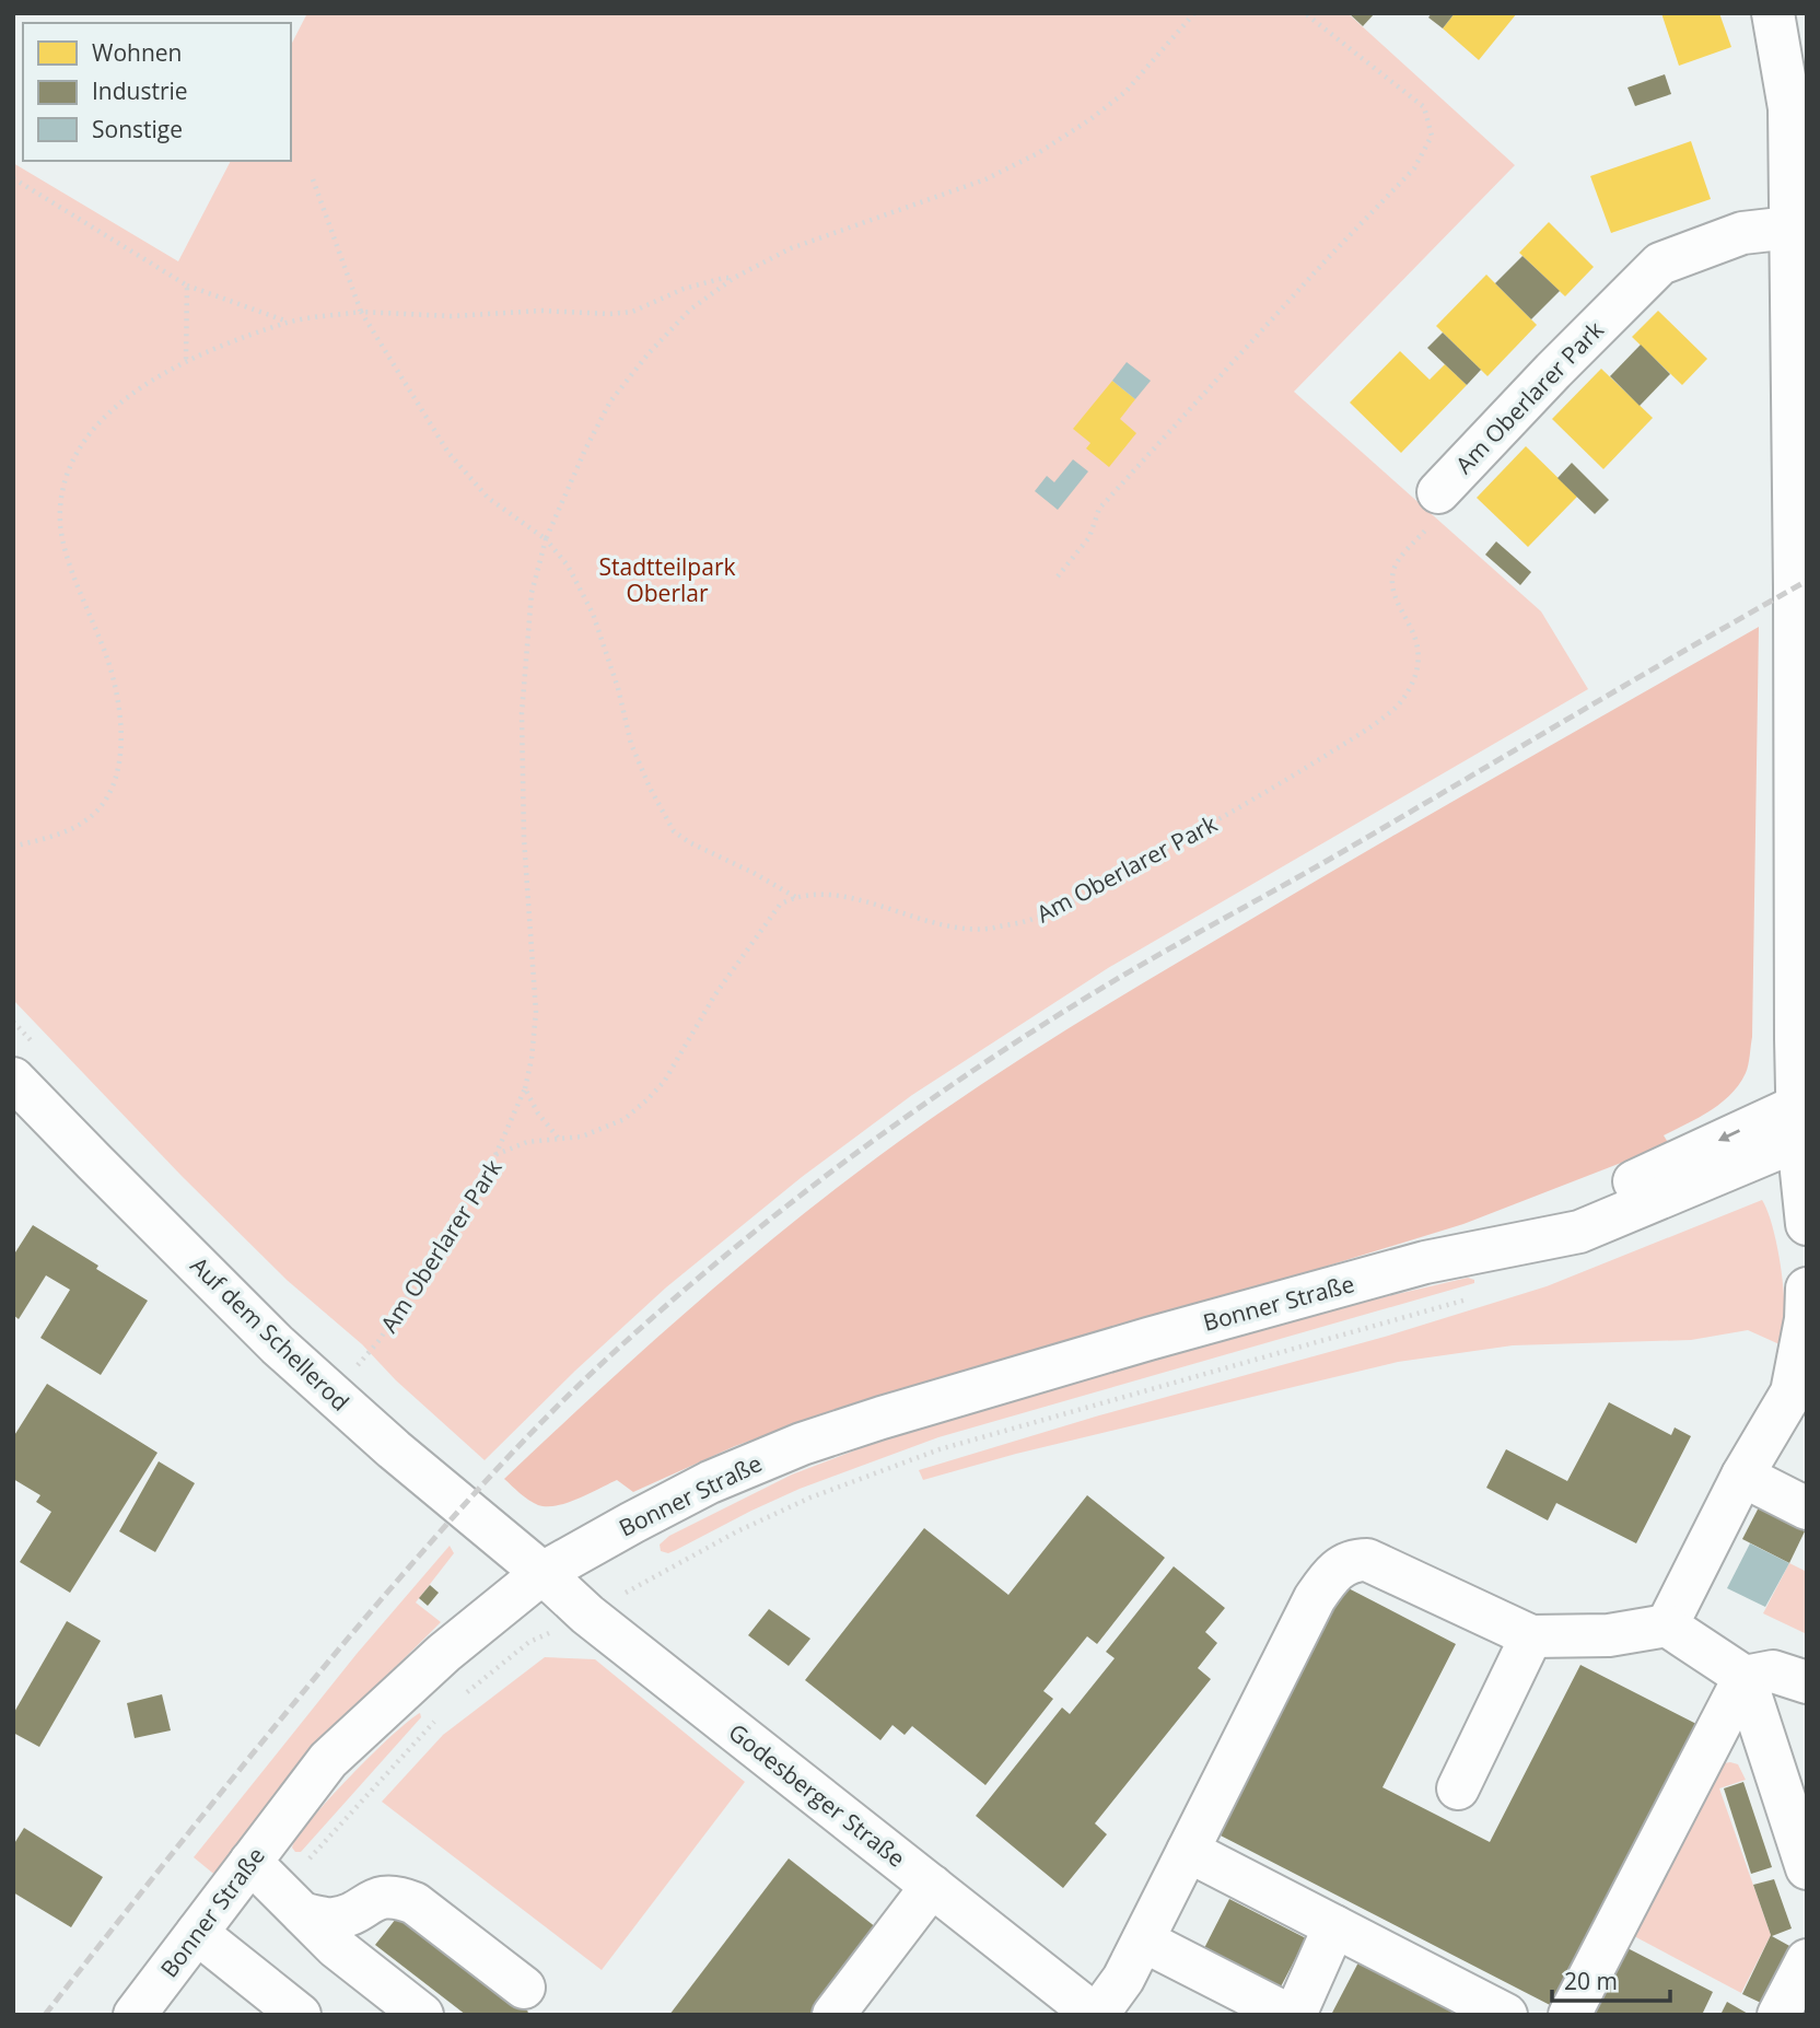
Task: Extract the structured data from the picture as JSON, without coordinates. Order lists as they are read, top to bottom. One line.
{"streets":{"street":["Am Oberlarer Park","Bonner Straße","Auf dem Schellerod","Godesberger Straße"]},"crossings":[["Am Oberlarer Park","Auf dem Schellerod"],["Bonner Straße","Auf dem Schellerod"],["Bonner Straße","Godesberger Straße"],["Auf dem Schellerod","Godesberger Straße"]],"parks":["Stadtteilpark Oberlar"],"legend":["Wohnen","Industrie","Sonstige"],"scale_bar":"20 m"}
